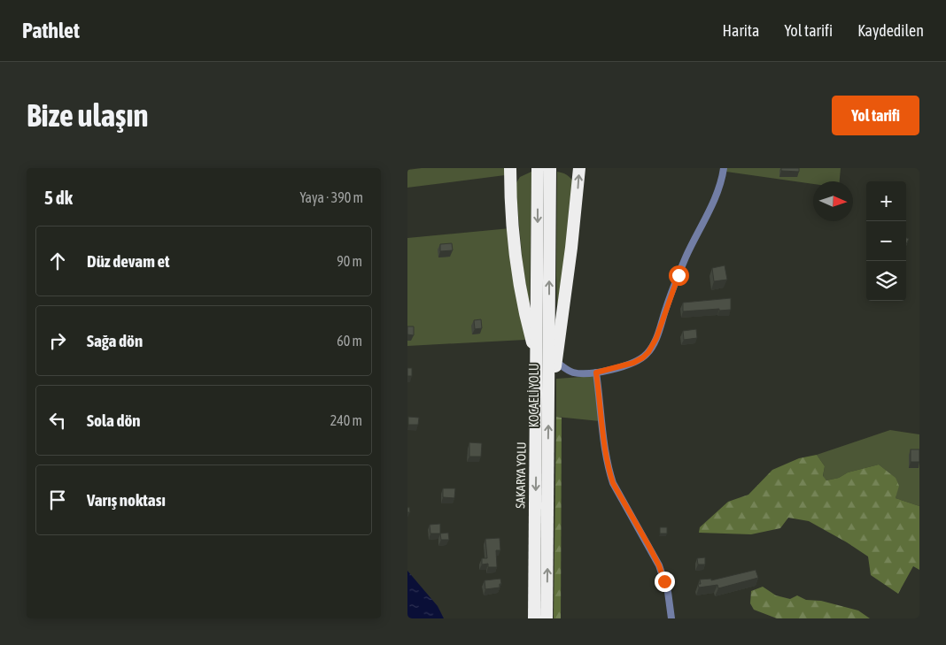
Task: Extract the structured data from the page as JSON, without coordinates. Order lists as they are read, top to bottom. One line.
{"streets":{"highway":["KOCAELİ YOLU","SAKARYA YOLU"]},"crossings":[["KOCAELİ YOLU","SAKARYA YOLU"]],"north":"right","page":{"header":"Pathlet","nav":["Harita","Yol tarifi","Kaydedilen"],"buttons":"Yol tarifi","title":"Bize ulaşın","heading":["5 dk","Yaya · 390 m"],"map_buttons":["+","−"],"list":[["Düz devam et","90 m"],["Sağa dön","60 m"],["Sola dön","240 m"],"Varış noktası"]}}
